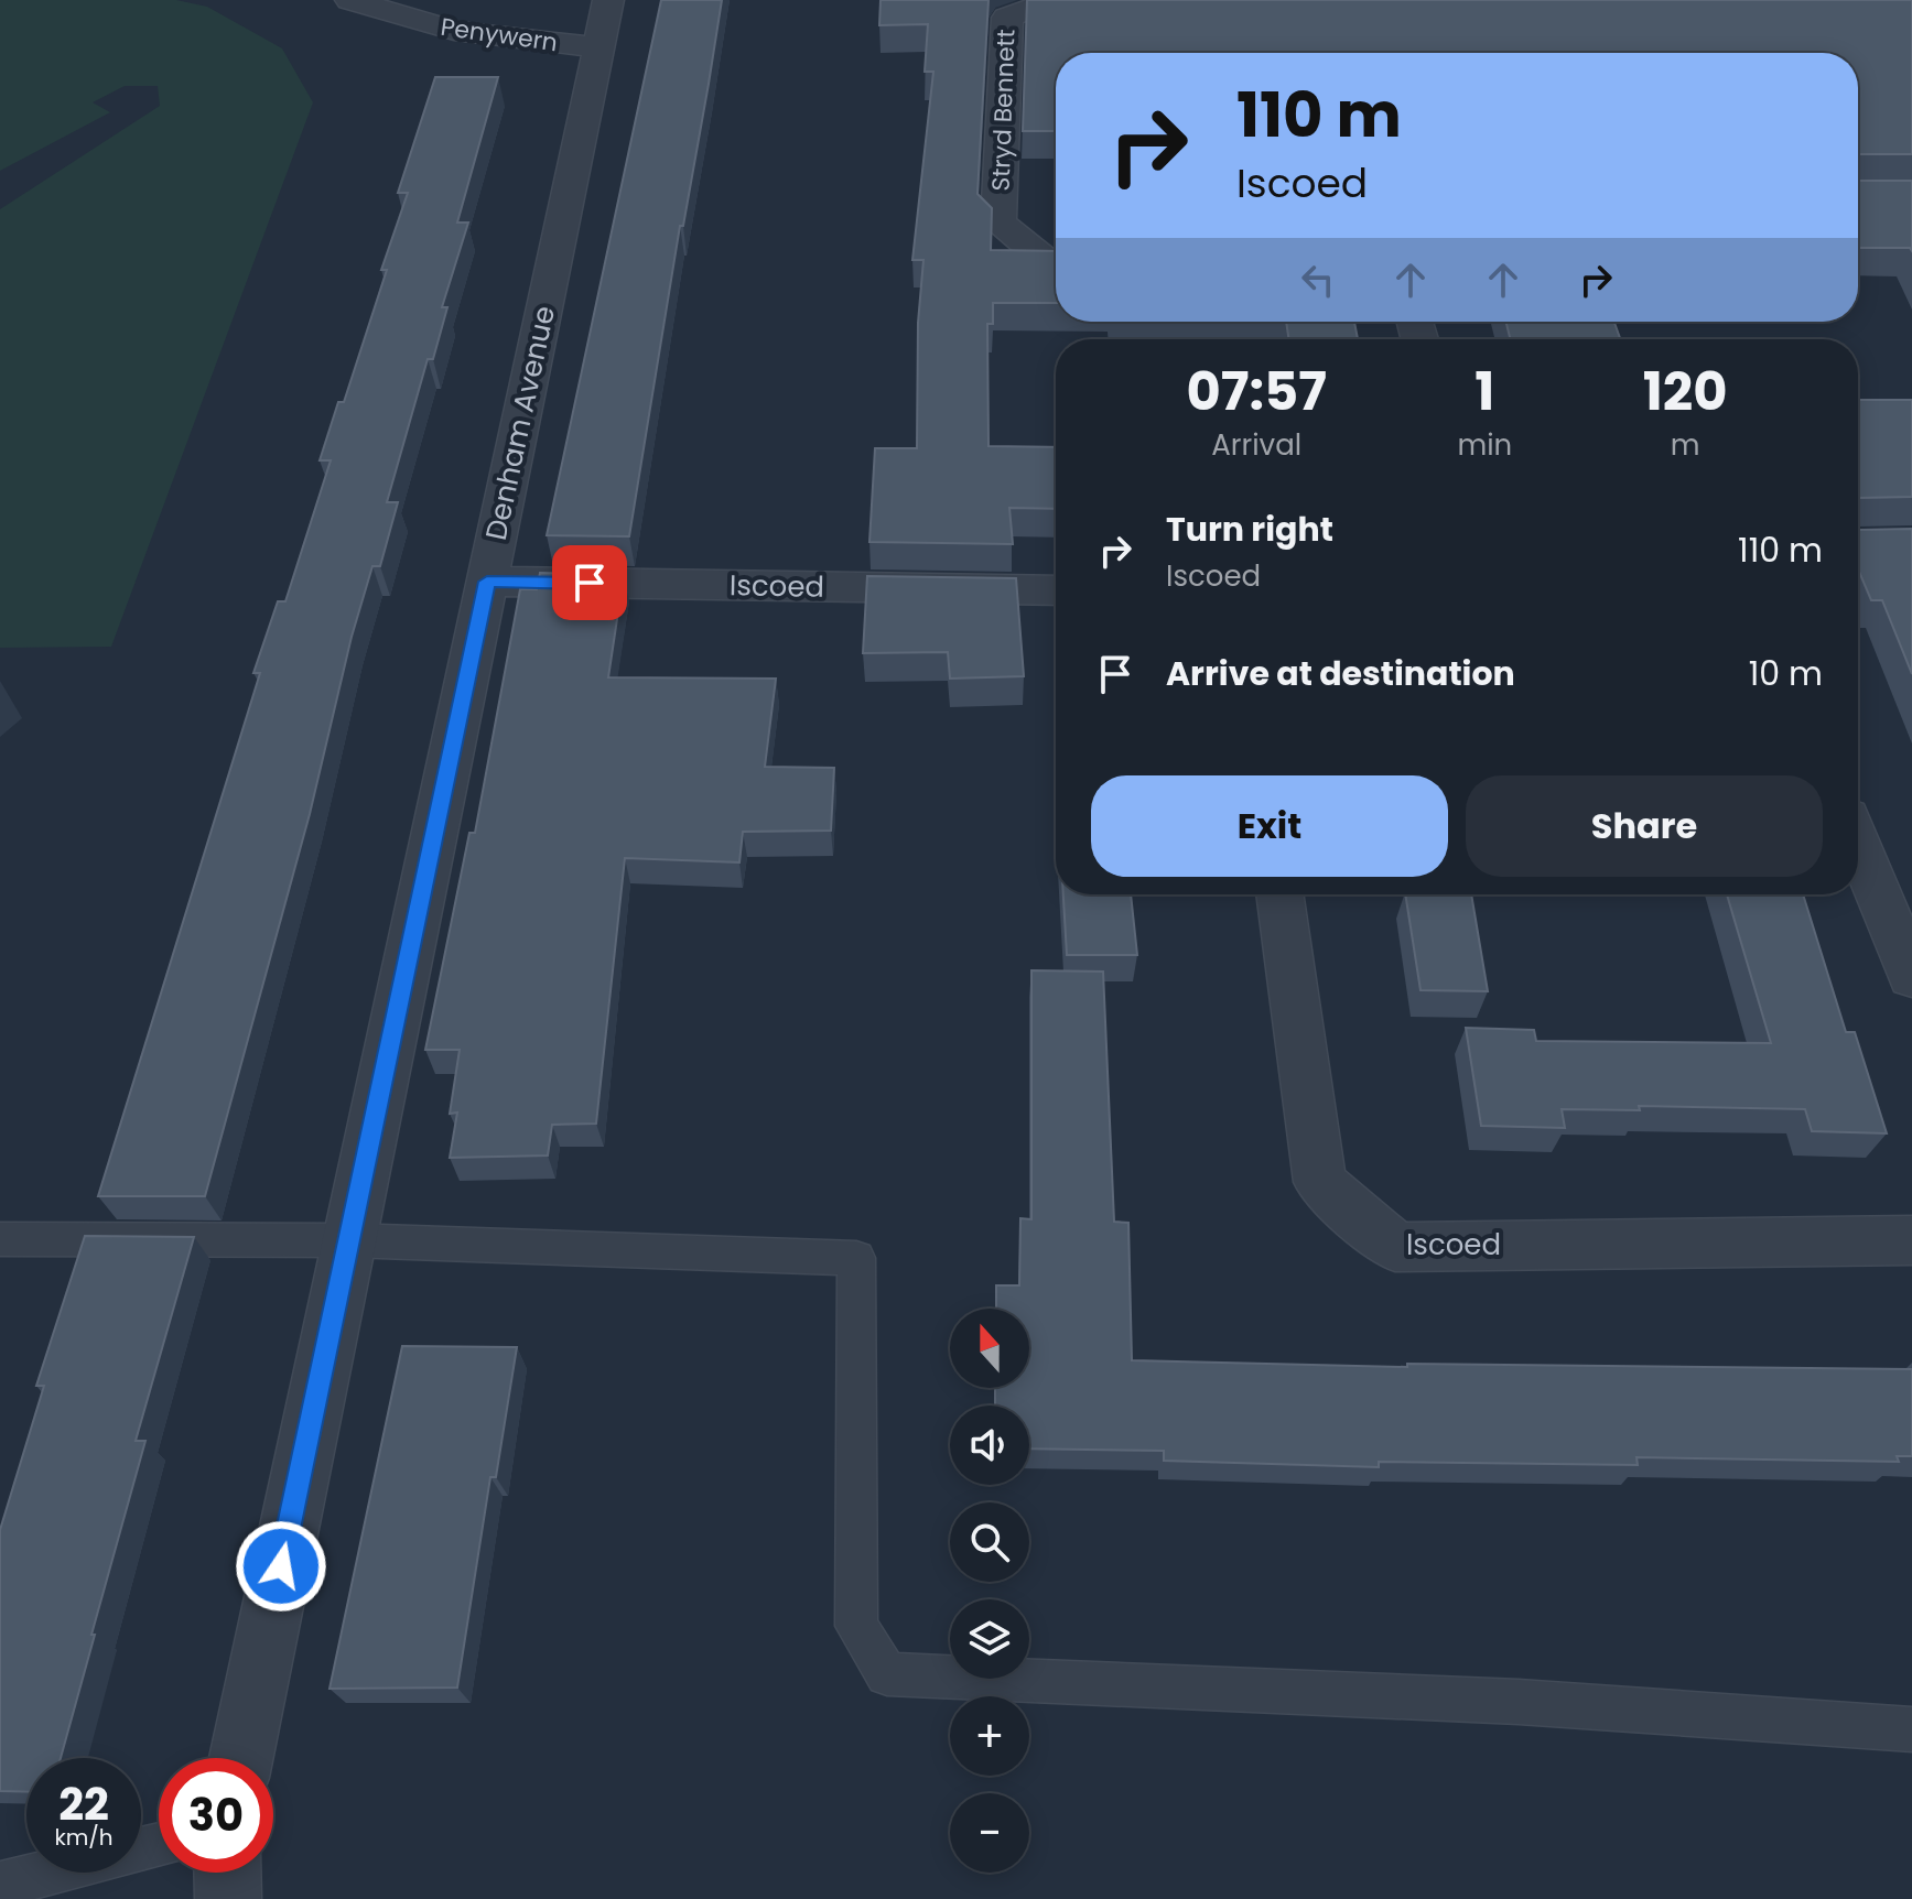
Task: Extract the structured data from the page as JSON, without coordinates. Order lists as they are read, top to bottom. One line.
{"streets":{"street":["Penywern","Stryd Bennett","Denham Avenue","Iscoed"]},"crossings":[["Penywern","Denham Avenue"],["Denham Avenue","Iscoed"]],"north":"top","page":{"turn":["110 m","Iscoed"],"eta":["07:57","Arrival","1","min","120","m"],"list":[{"name":"Turn right","note":"Iscoed","value":"110 m"},{"name":"Arrive at destination","value":"10 m"}],"buttons":["Exit","Share"],"map_buttons":["+","−"],"speed":"22 km/h","limit":"30"}}
